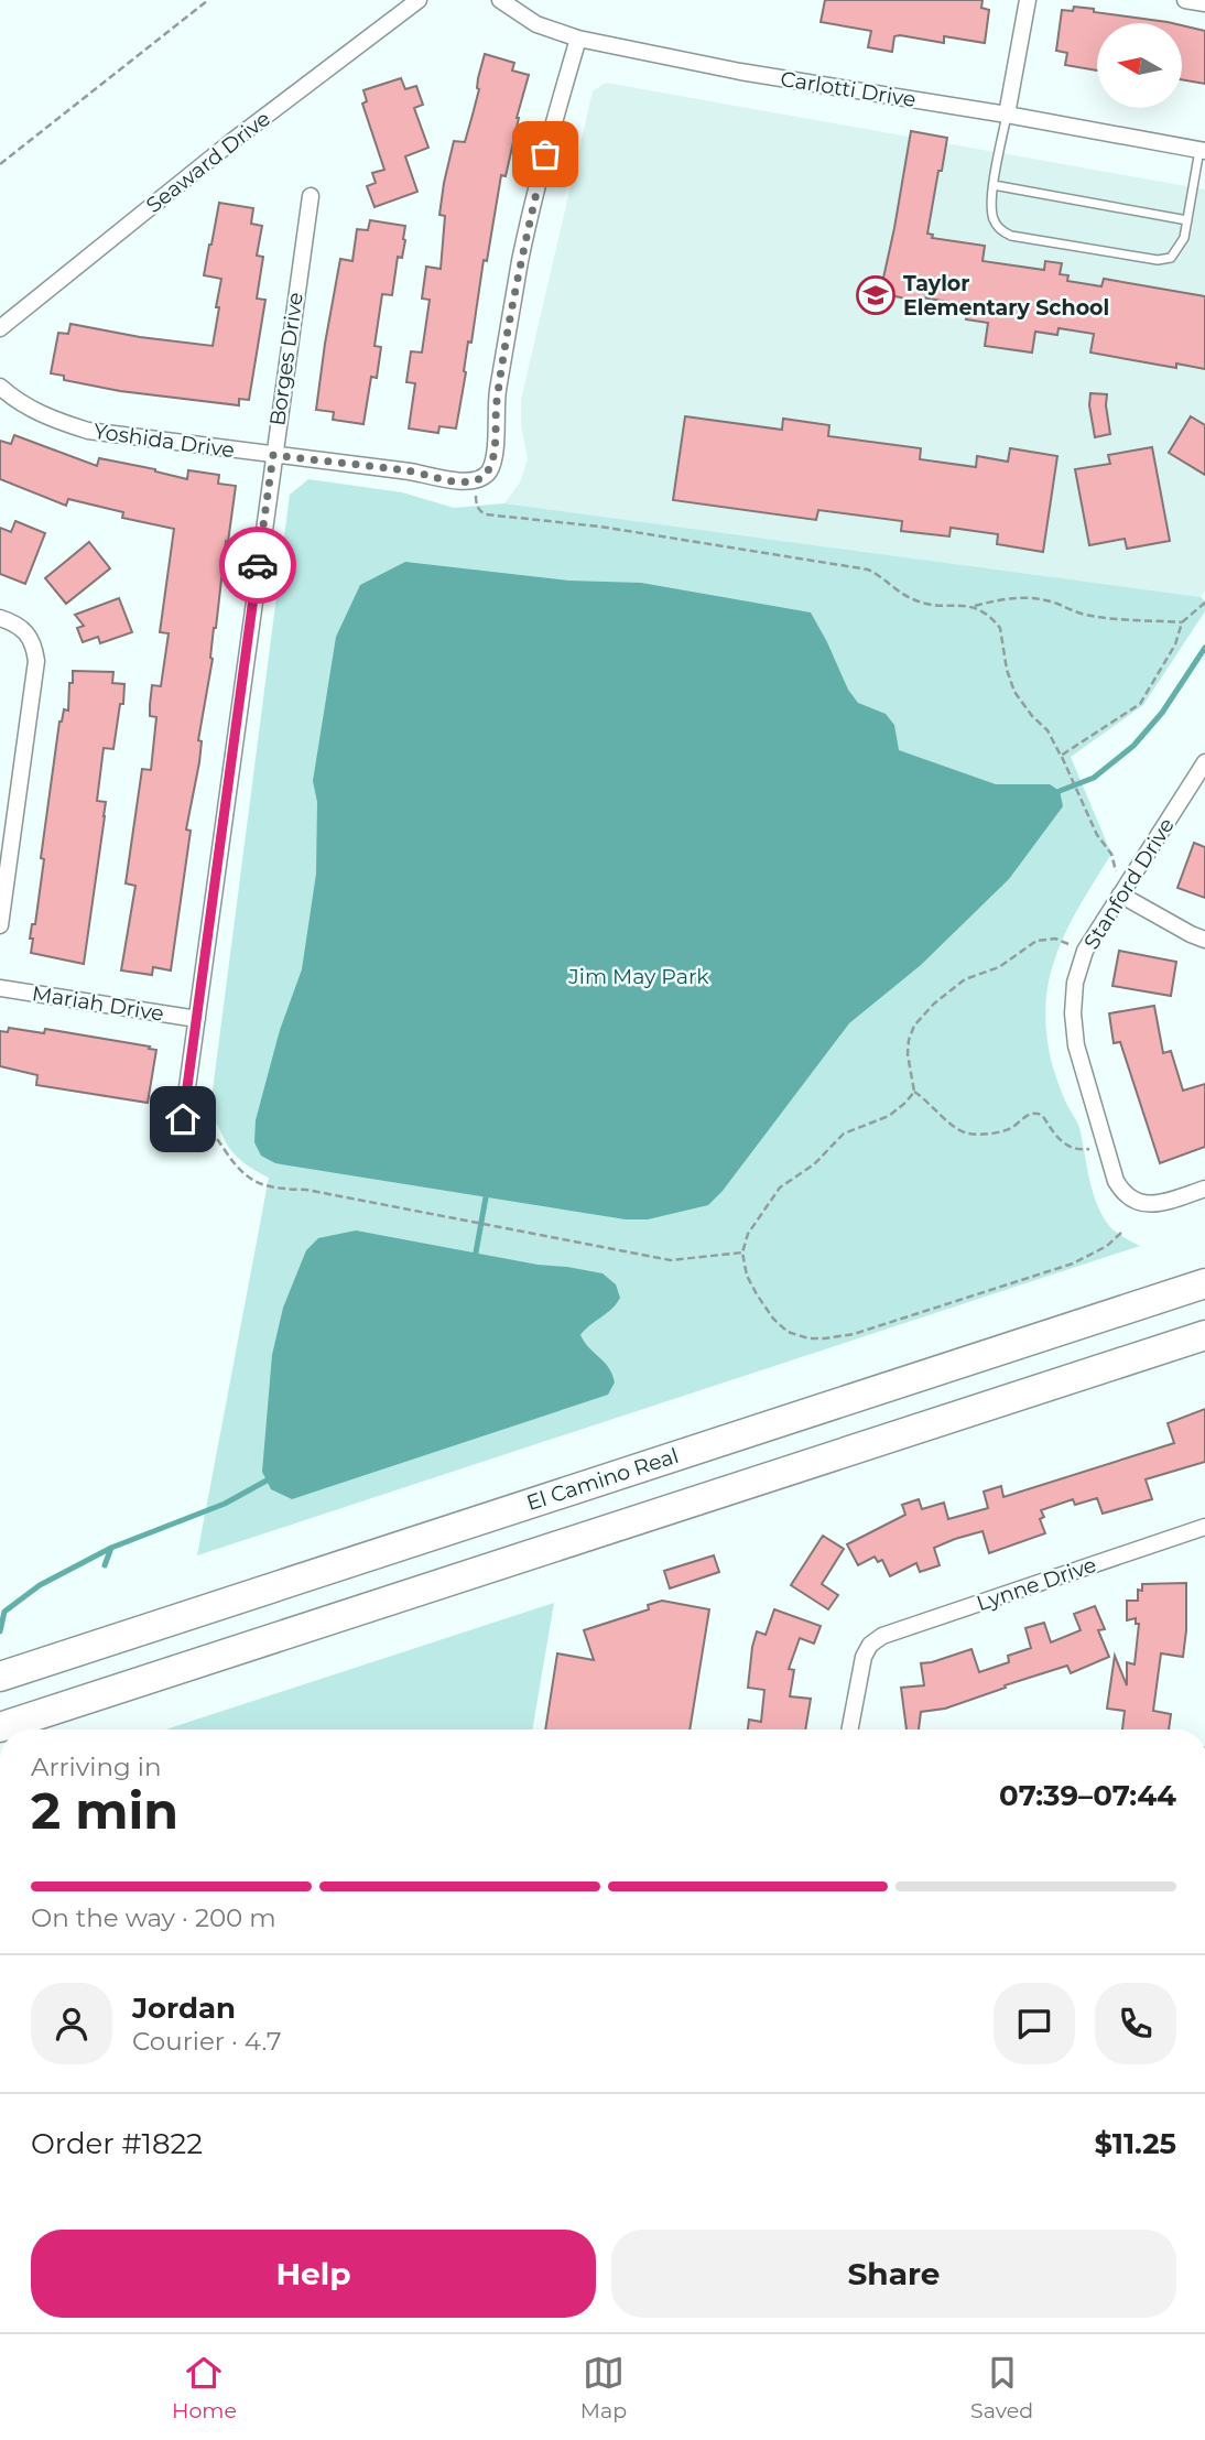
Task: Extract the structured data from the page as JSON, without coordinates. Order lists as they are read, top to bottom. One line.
{"streets":{"highway":["El Camino Real"],"street":["Carlotti Drive","Seaward Drive","Borges Drive","Yoshida Drive","Stanford Drive","Mariah Drive","Lynne Drive"]},"crossings":[["Borges Drive","Yoshida Drive"],["Borges Drive","Mariah Drive"]],"parks":["Jim May Park"],"places":{"school or university":["Taylor Elementary School"]},"north":"left","page":{"heading":["2 min","Arriving in","07:39–07:44"],"panel":["Jordan","Courier · 4.7","Order #1822","$11.25"],"bar":"On the way · 200 m","buttons":["Help","Share"],"tabs":["Home","Map","Saved"]}}
